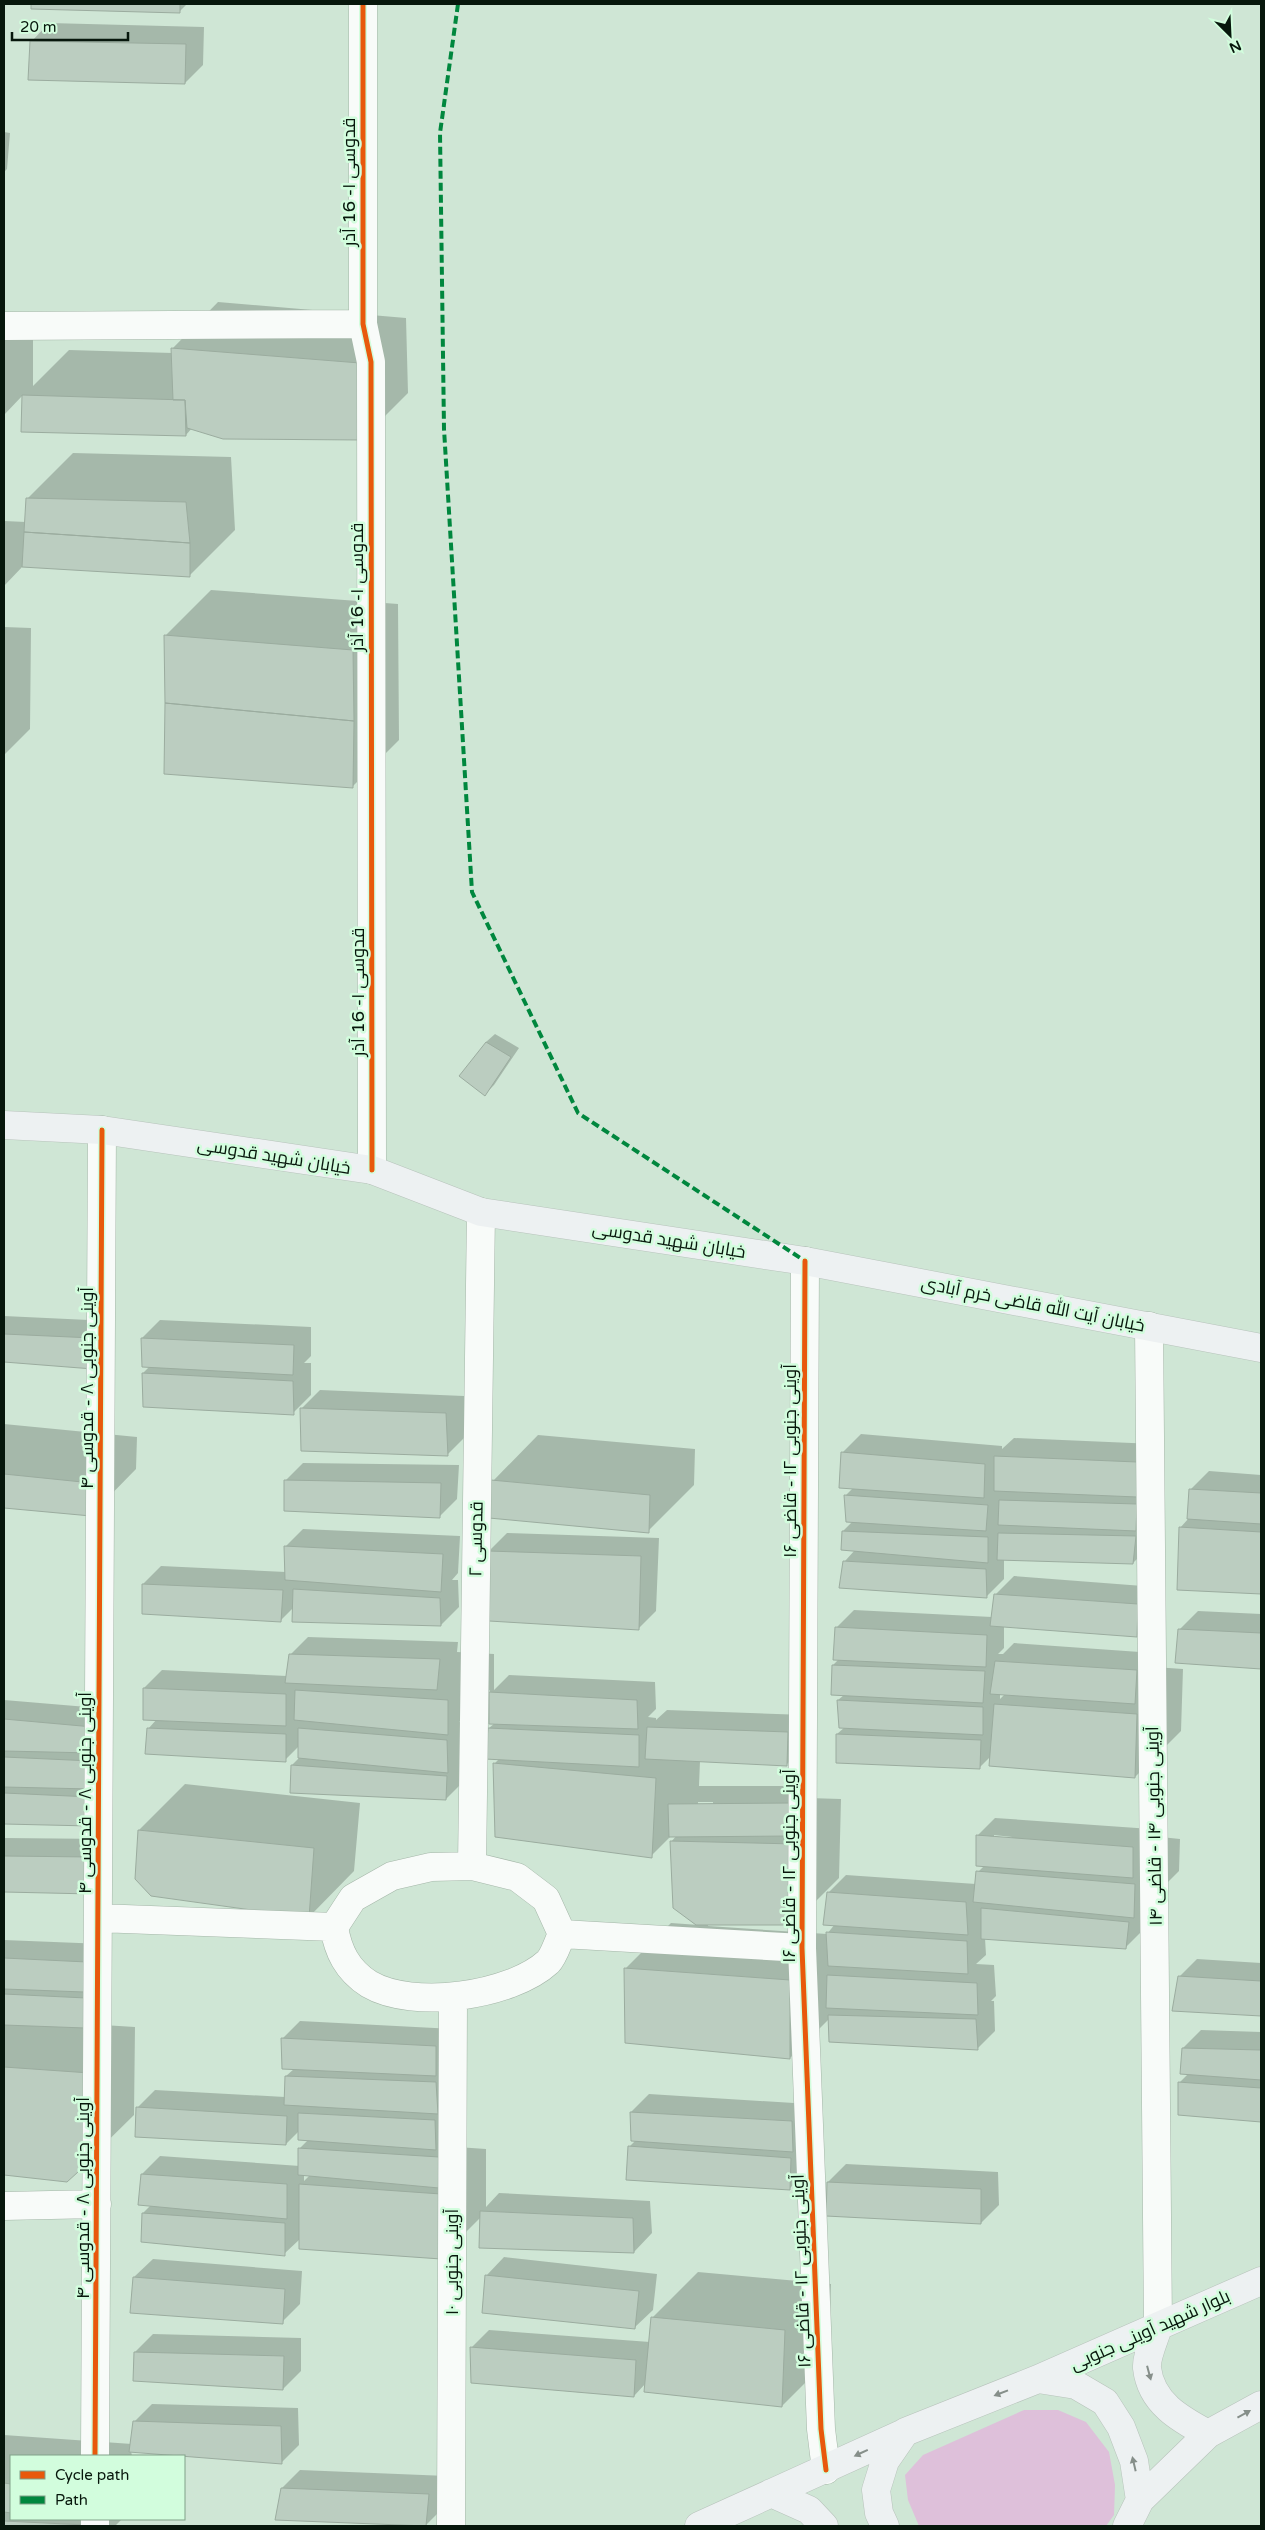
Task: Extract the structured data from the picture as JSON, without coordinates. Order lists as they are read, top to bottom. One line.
{"streets":{"main road":["خیابان شهید قدوسی","خیابان آیت الله قاضی خرم آبادی","بلوار شهید آوینی جنوبی"],"street":["قدوسی ۱- 16 آذر","آوینی جنوبی ۸ - قدوسی ۴","آوینی جنوبی ۱۲ - قاضی ۱۶","قدوسی ۲","آوینی جنوبی ۱۴ - قاضی ۱۴","آوینی جنوبی ۱۰"]},"crossings":[["قدوسی ۱- 16 آذر","خیابان شهید قدوسی"],["خیابان شهید قدوسی","خیابان آیت الله قاضی خرم آبادی"],["خیابان شهید قدوسی","آوینی جنوبی ۸ - قدوسی ۴"],["خیابان شهید قدوسی","آوینی جنوبی ۱۲ - قاضی ۱۶"],["خیابان شهید قدوسی","قدوسی ۲"],["خیابان آیت الله قاضی خرم آبادی","آوینی جنوبی ۱۲ - قاضی ۱۶"],["خیابان آیت الله قاضی خرم آبادی","آوینی جنوبی ۱۴ - قاضی ۱۴"],["آوینی جنوبی ۱۴ - قاضی ۱۴","بلوار شهید آوینی جنوبی"]],"one_way":["بلوار شهید آوینی جنوبی"],"legend":["Cycle path","Path"],"scale_bar":"20 m","north":"bottom right"}
